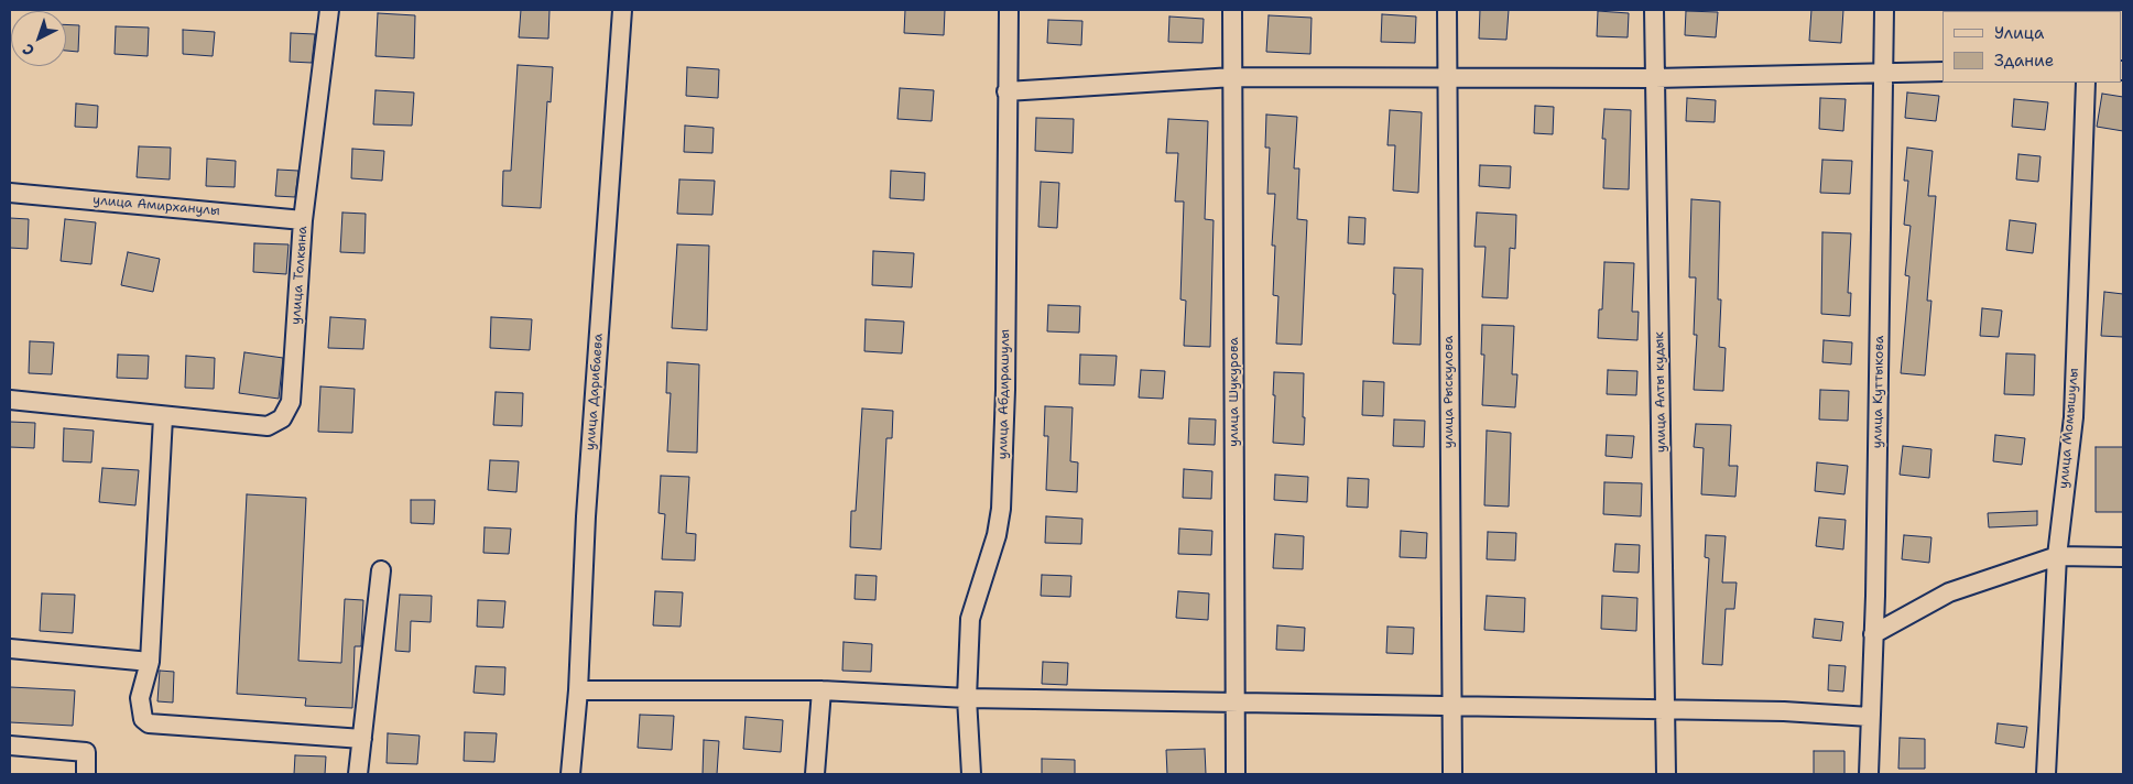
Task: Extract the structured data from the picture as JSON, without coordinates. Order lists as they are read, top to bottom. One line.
{"streets":{"street":["улица Амирханулы","улица Толкына","улица Дарибаева","улица Шукурова","улица Рыскулова","улица Алты кудык","улица Куттыкова","улица Абдирашулы","улица Момышулы"]},"crossings":[["улица Амирханулы","улица Толкына"]],"legend":["Улица","Здание"],"north":"bottom left"}
